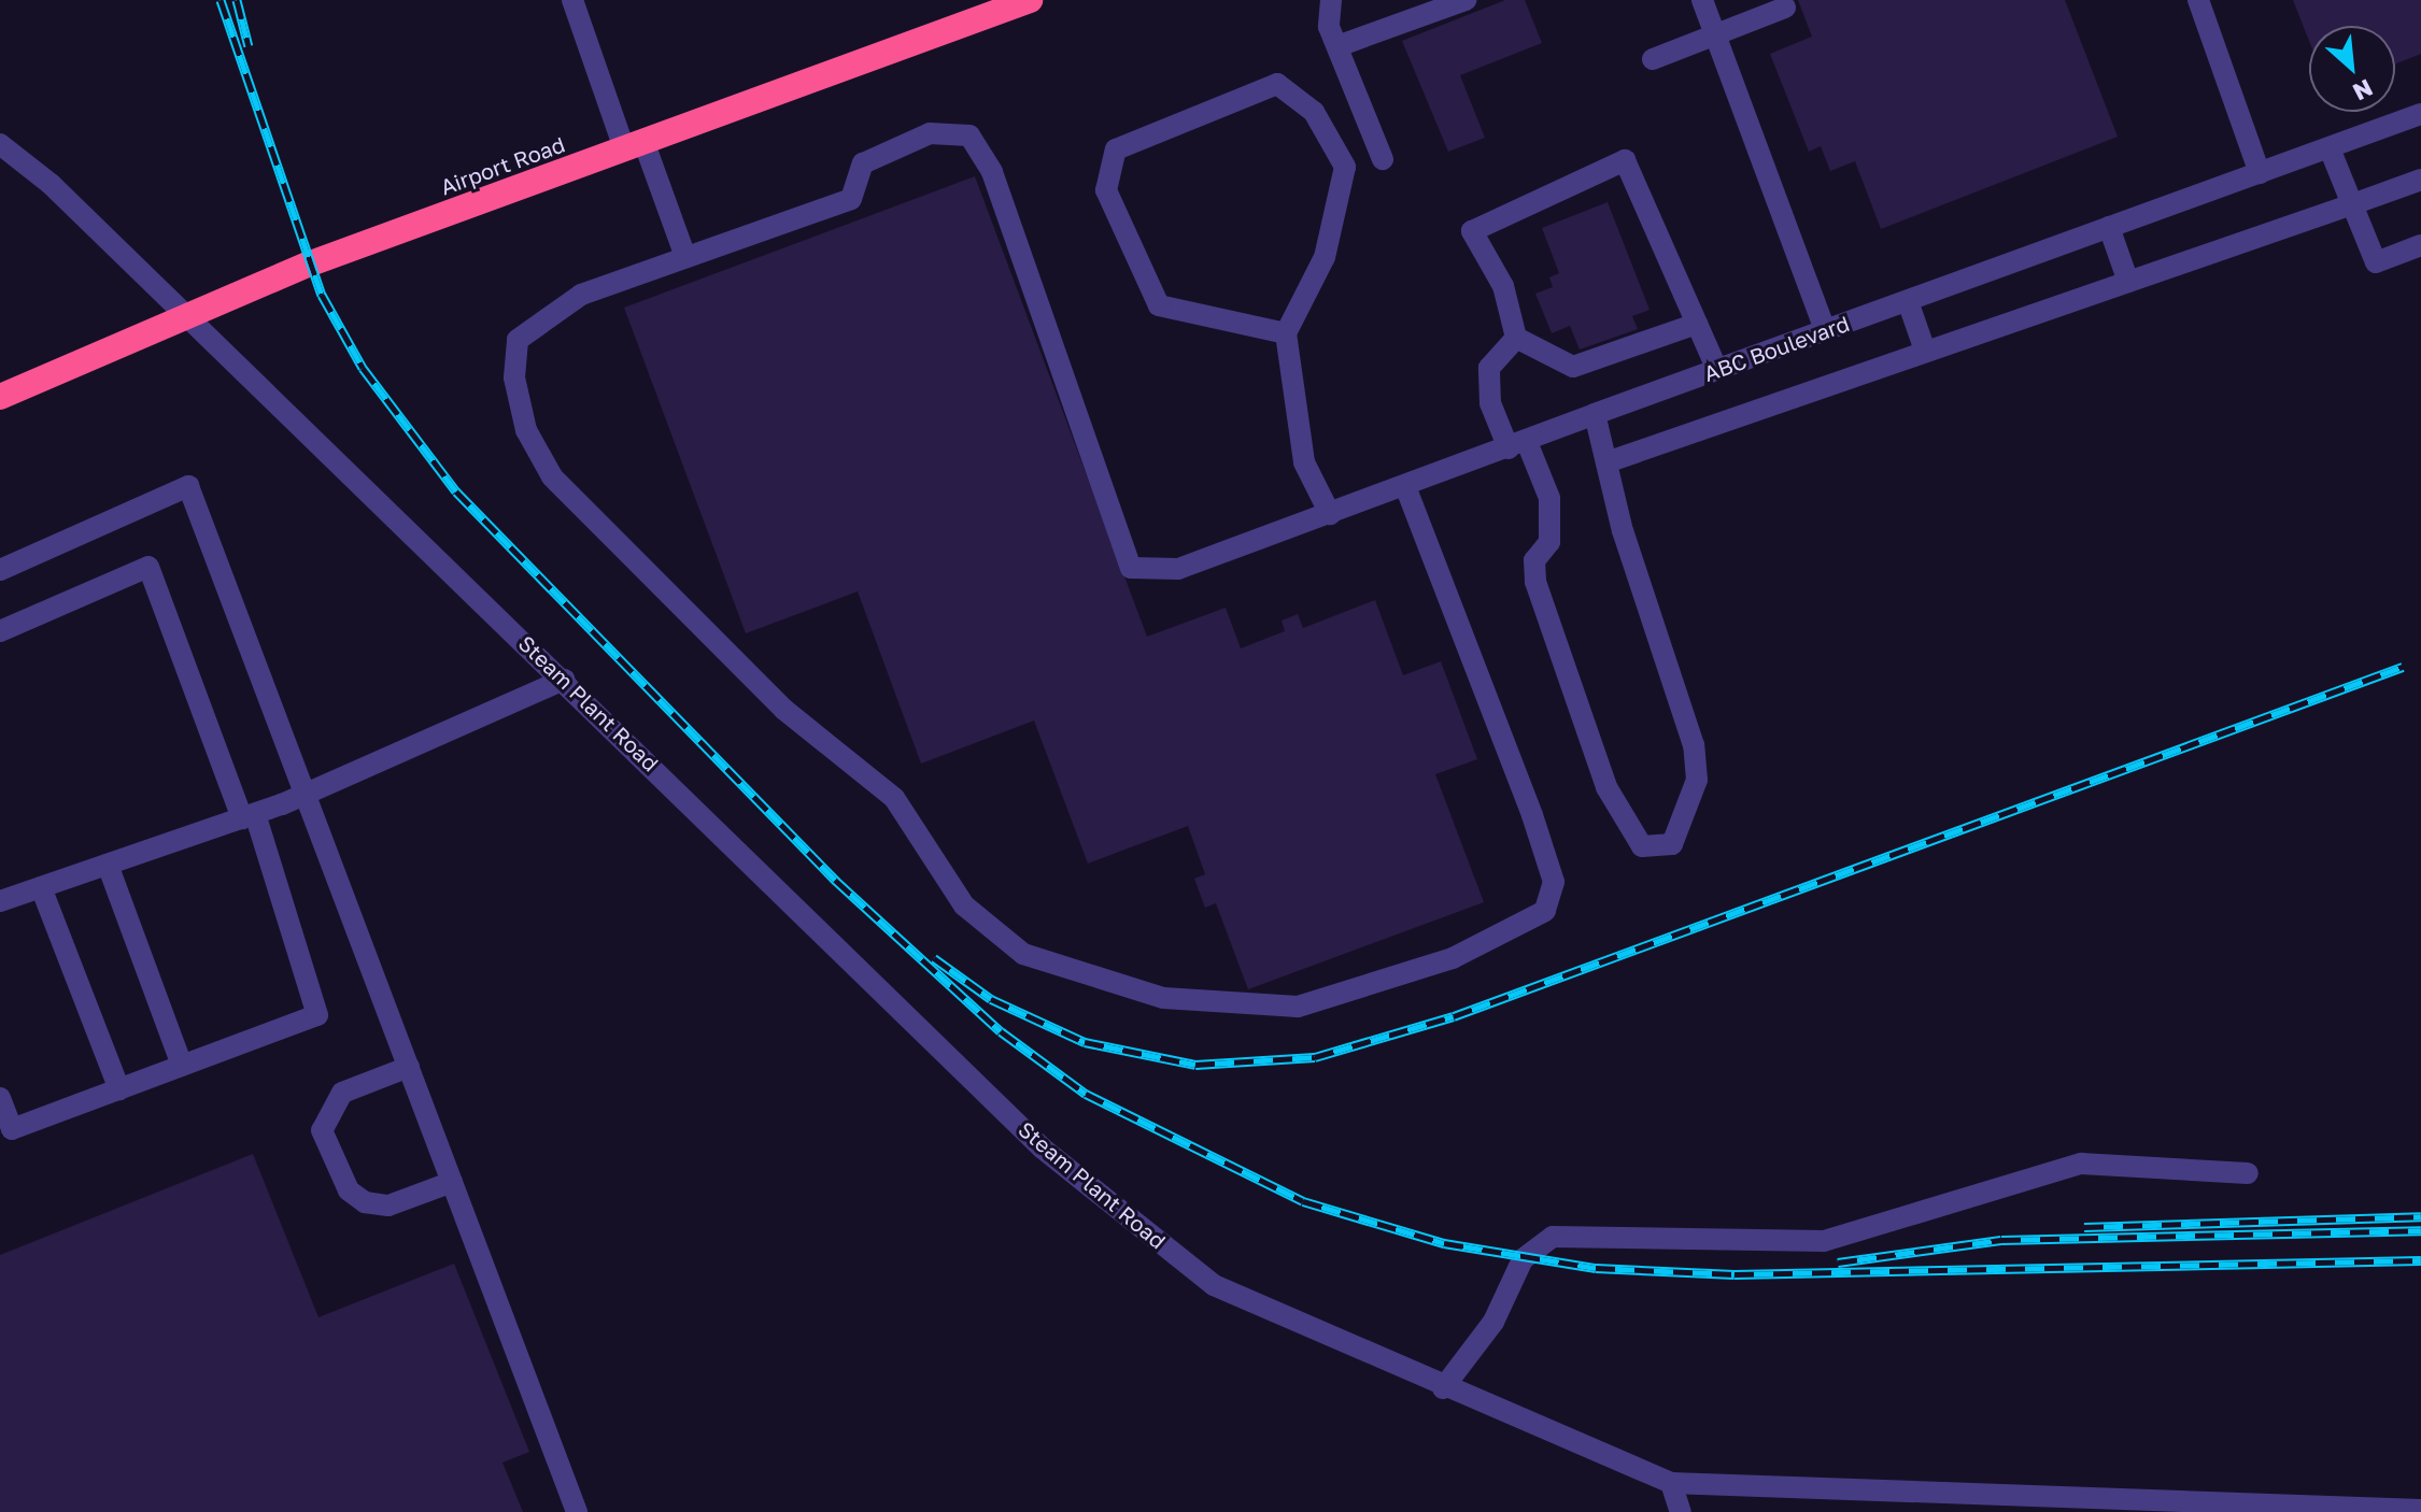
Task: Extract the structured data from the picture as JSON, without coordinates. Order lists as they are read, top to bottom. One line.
{"streets":{"highway":["Airport Road"],"street":["ABC Boulevard","Steam Plant Road"]},"crossings":[["Airport Road","Steam Plant Road"]],"north":"bottom right"}
